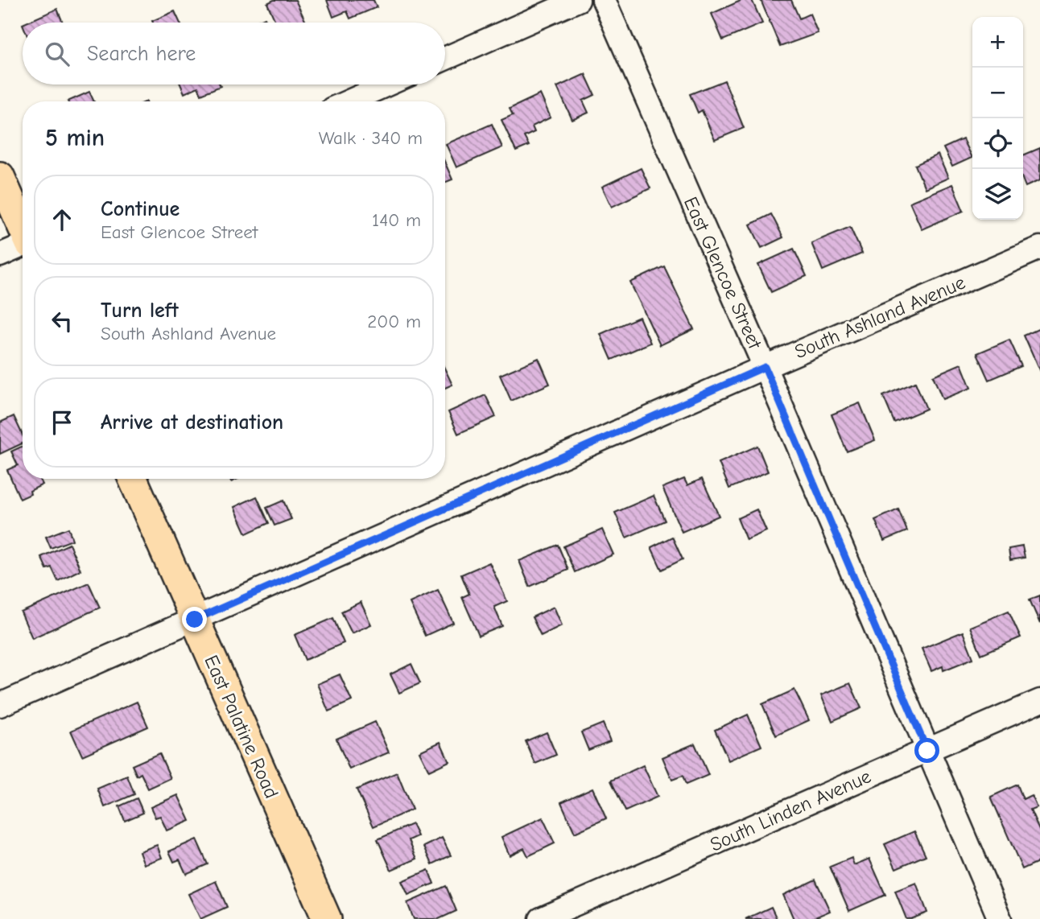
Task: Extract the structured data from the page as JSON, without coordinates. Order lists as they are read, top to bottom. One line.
{"streets":{"main road":["East Palatine Road"],"street":["East Glencoe Street","South Ashland Avenue","South Linden Avenue"]},"crossings":[["East Glencoe Street","South Ashland Avenue"],["East Glencoe Street","South Linden Avenue"],["South Ashland Avenue","East Palatine Road"]],"page":{"map_buttons":["+","−"],"search":"Search here","heading":["5 min","Walk · 340 m"],"list":[["Continue","East Glencoe Street","140 m"],["Turn left","South Ashland Avenue","200 m"],"Arrive at destination"]}}
